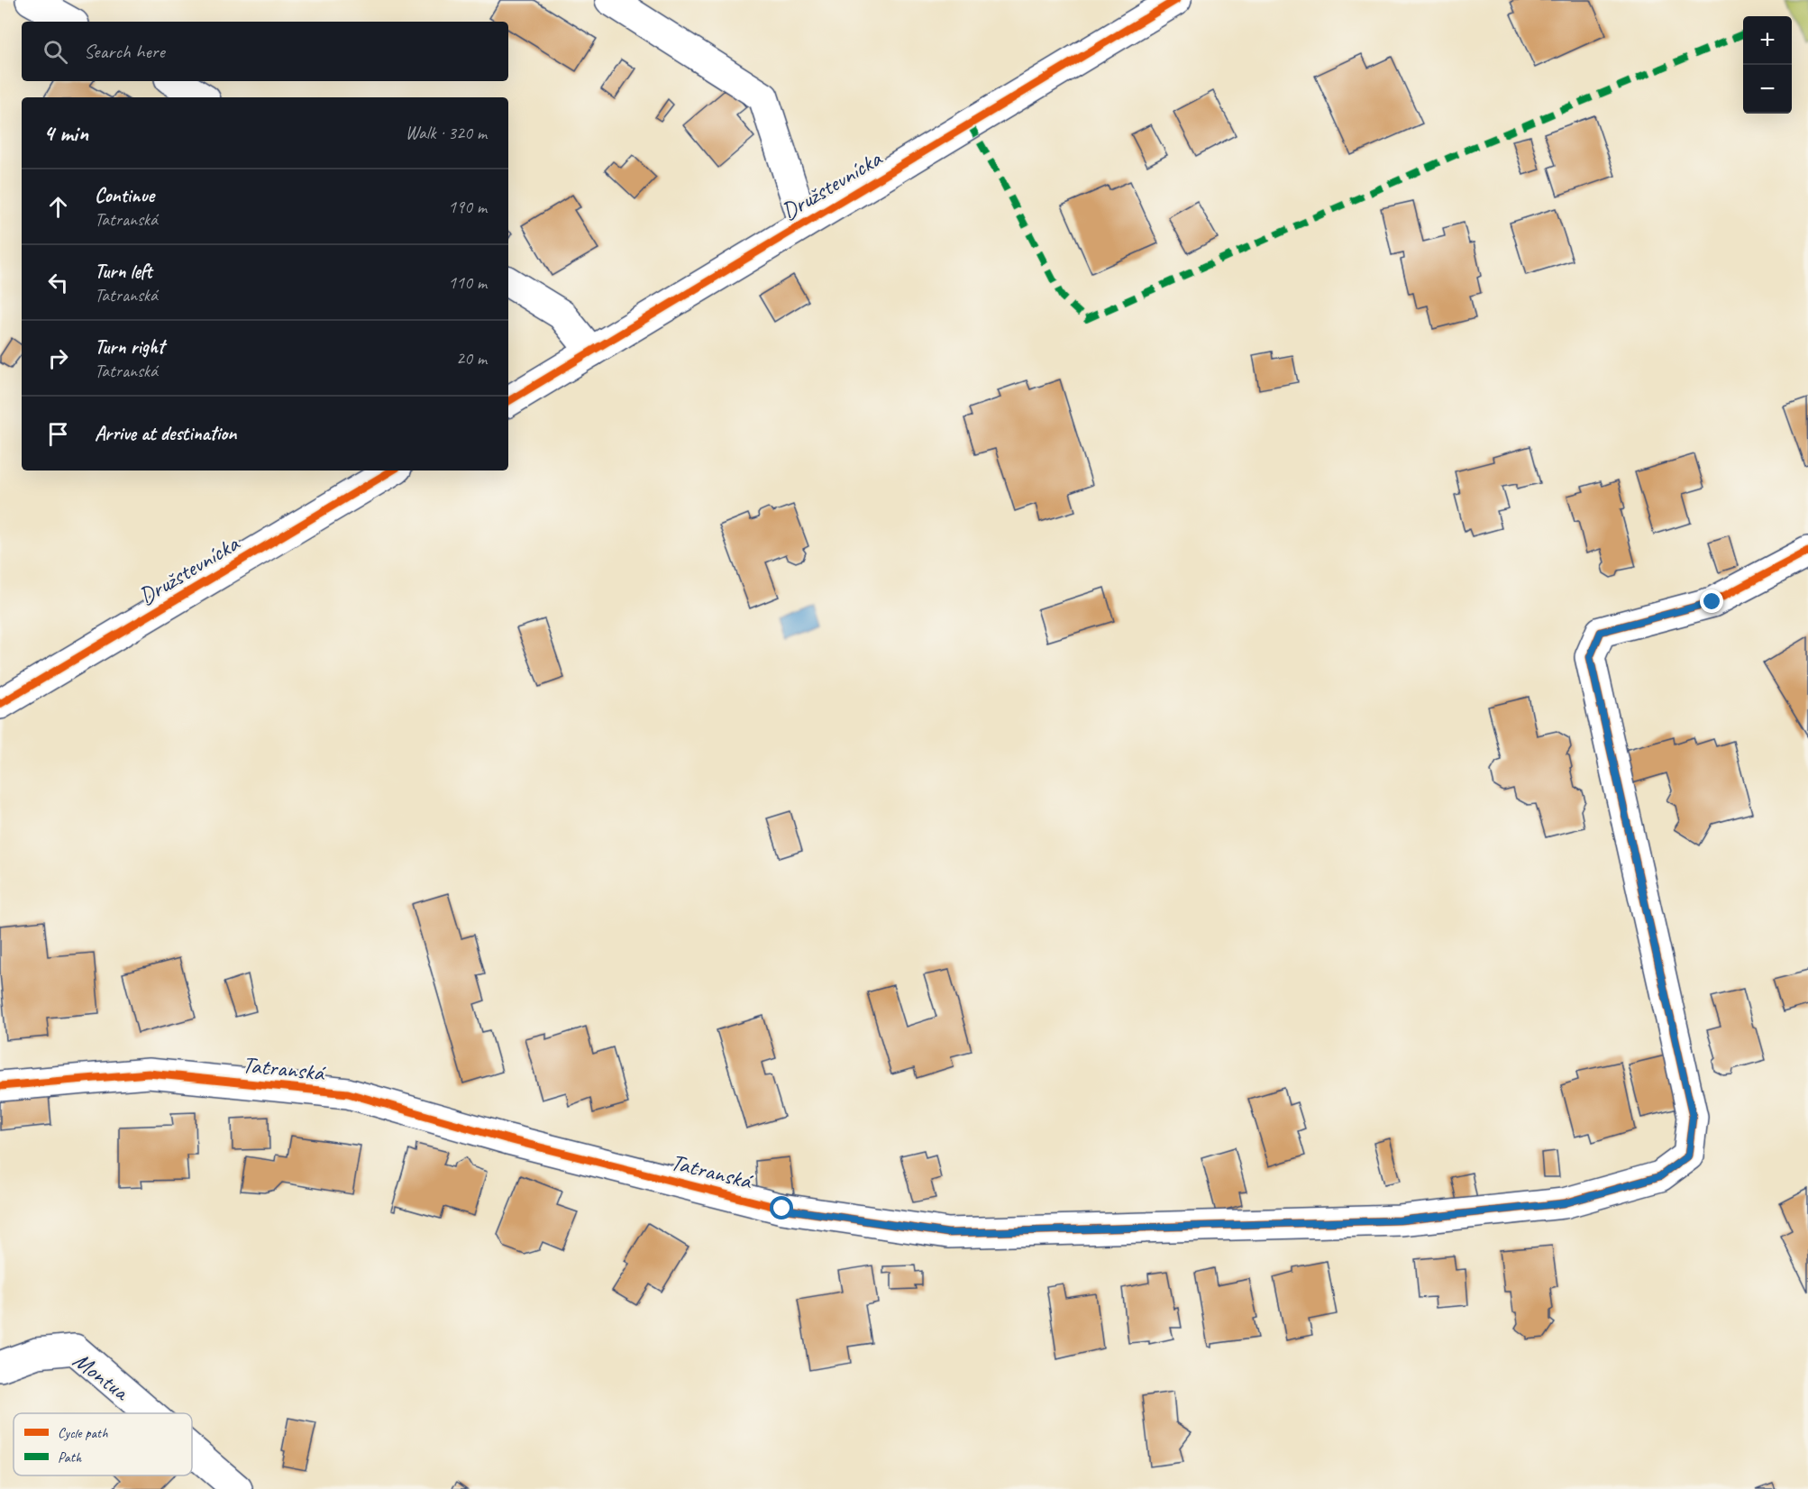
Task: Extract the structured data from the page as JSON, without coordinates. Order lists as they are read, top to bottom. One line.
{"streets":{"street":["Družstevnícka","Tatranská","Montua"]},"legend":["Cycle path","Path"],"page":{"map_buttons":["+","−"],"search":"Search here","heading":["4 min","Walk · 320 m"],"list":[["Continue","Tatranská","190 m"],["Turn left","Tatranská","110 m"],["Turn right","Tatranská","20 m"],"Arrive at destination"]}}
